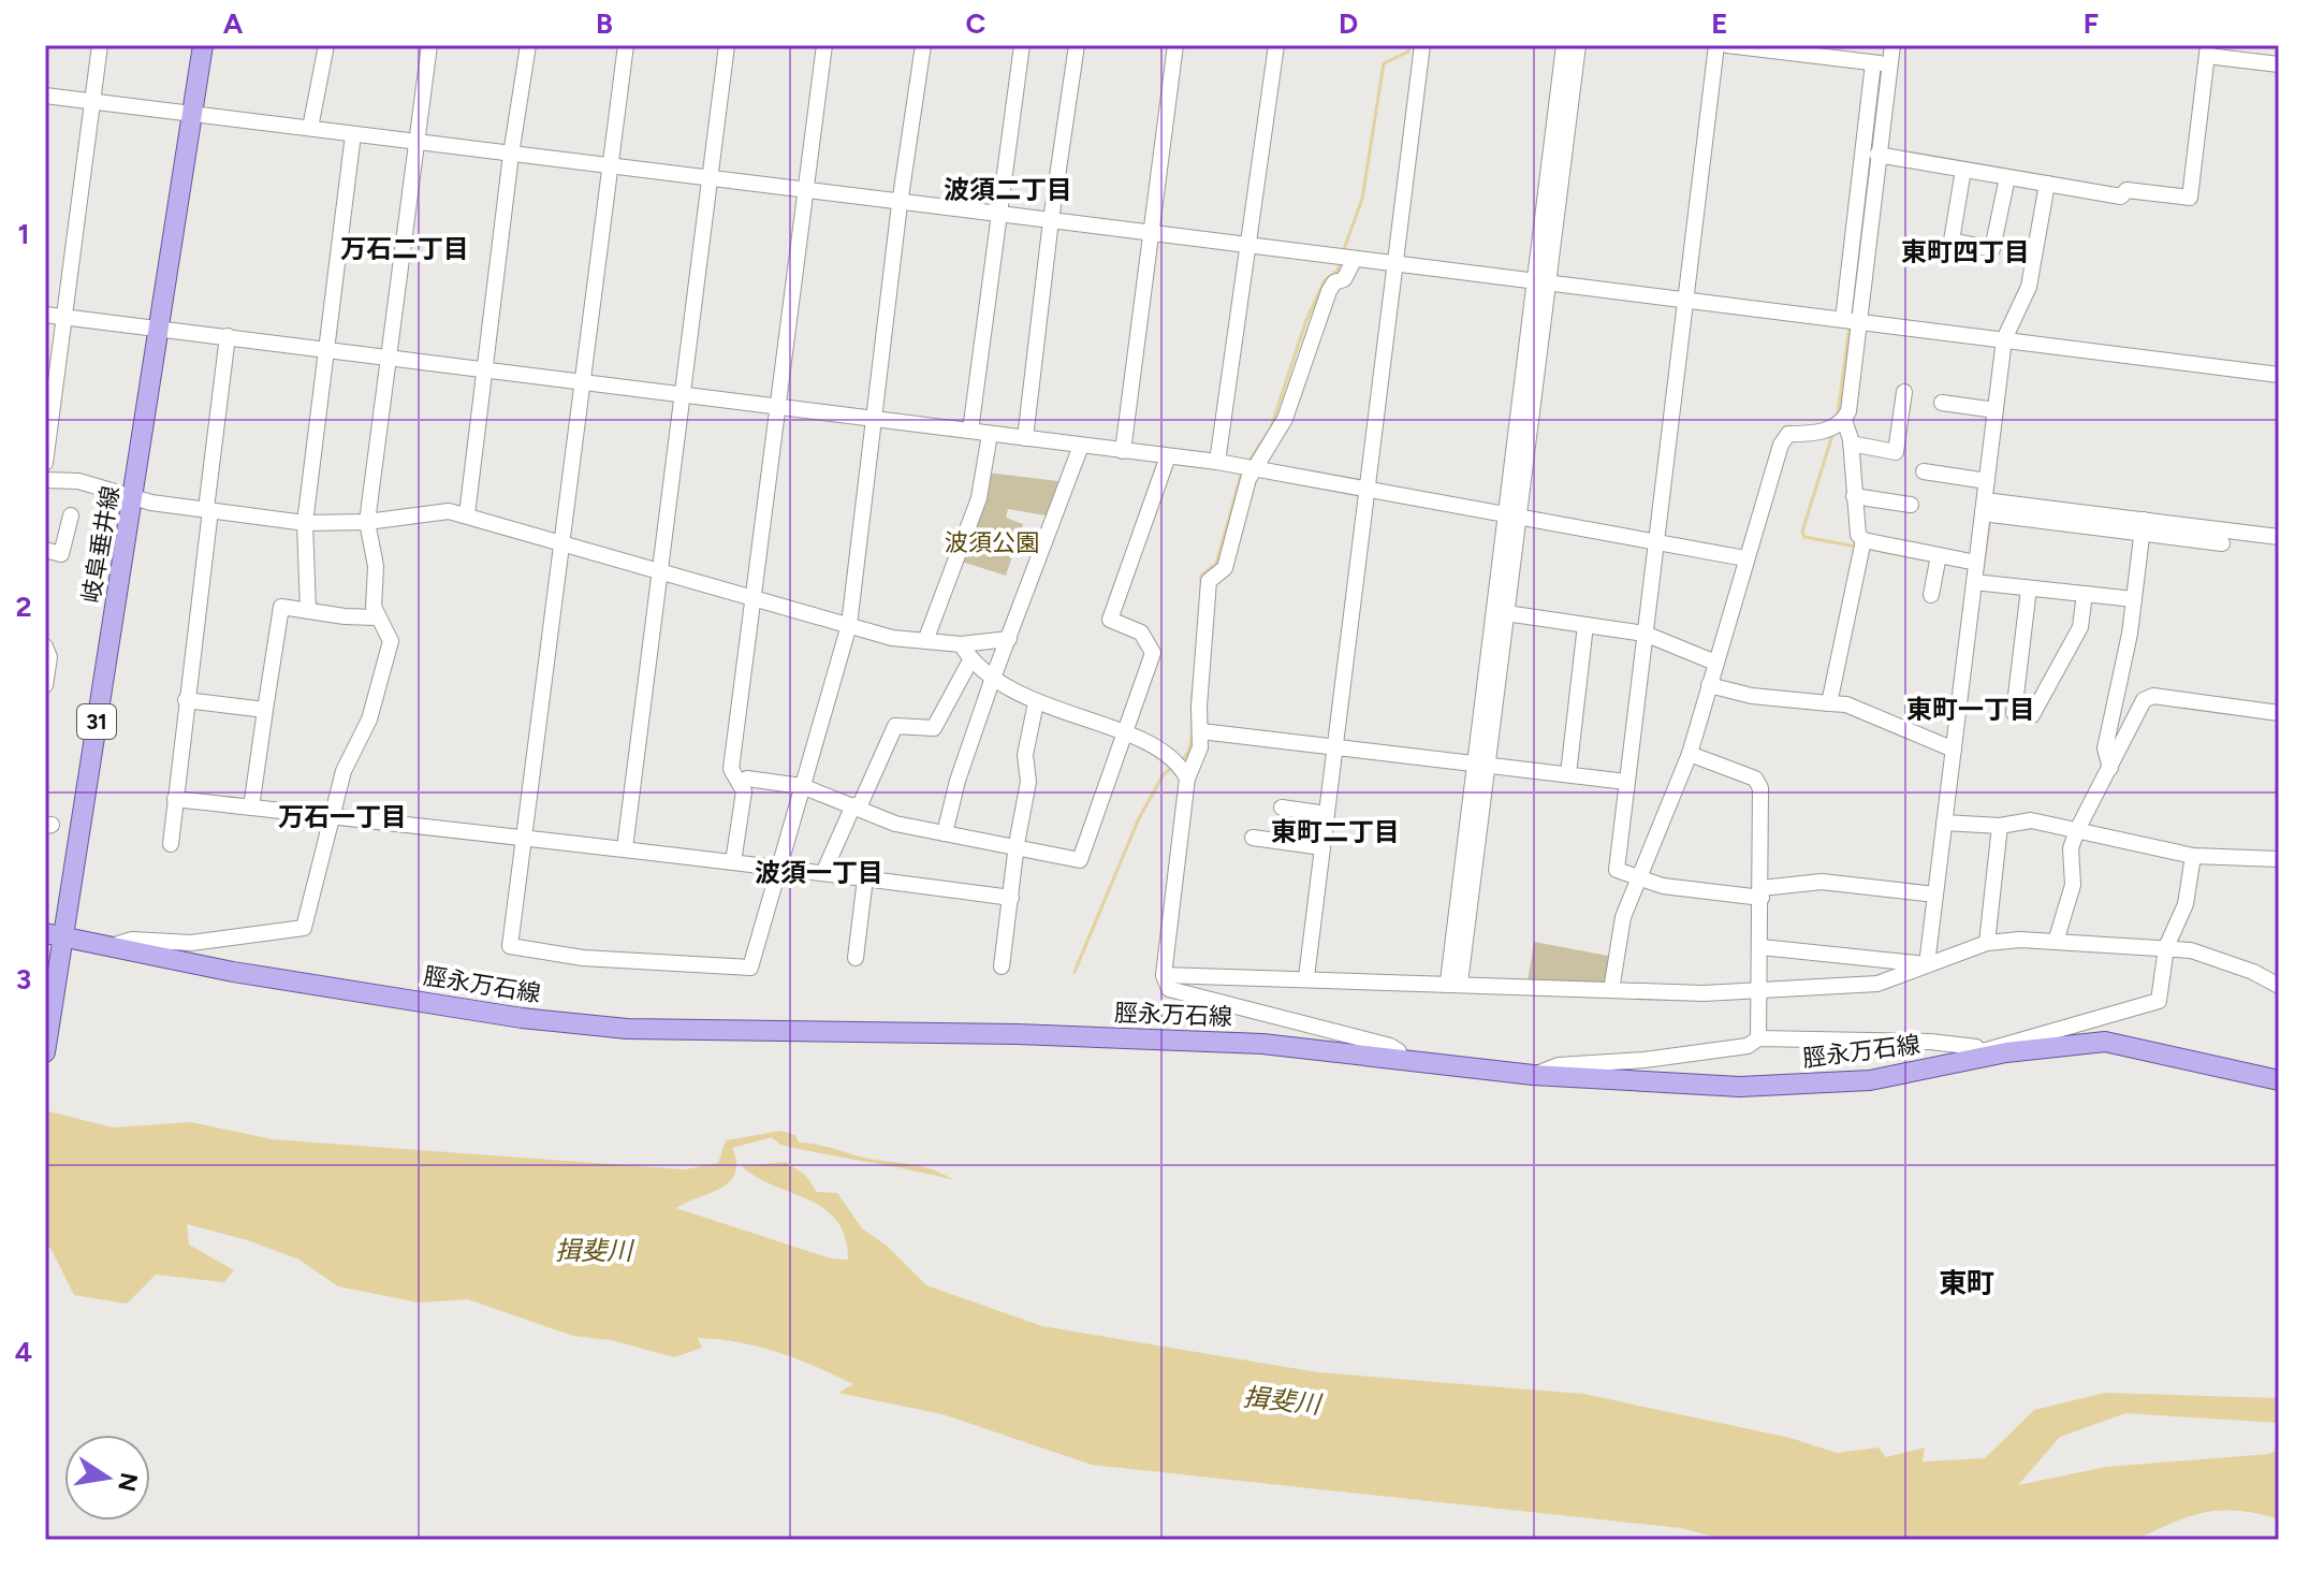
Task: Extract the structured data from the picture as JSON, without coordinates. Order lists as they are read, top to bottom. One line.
{"streets":{"main road":["岐阜垂井線","31","脛永万石線"]},"crossings":[["岐阜垂井線","脛永万石線"]],"districts":["波須二丁目","万石二丁目","東町四丁目","東町一丁目","万石一丁目","東町二丁目","波須一丁目","東町"],"water":["揖斐川"],"parks":["波須公園"],"north":"right","grid":{"columns":["A","B","C","D","E","F"],"rows":["1","2","3","4"]}}
